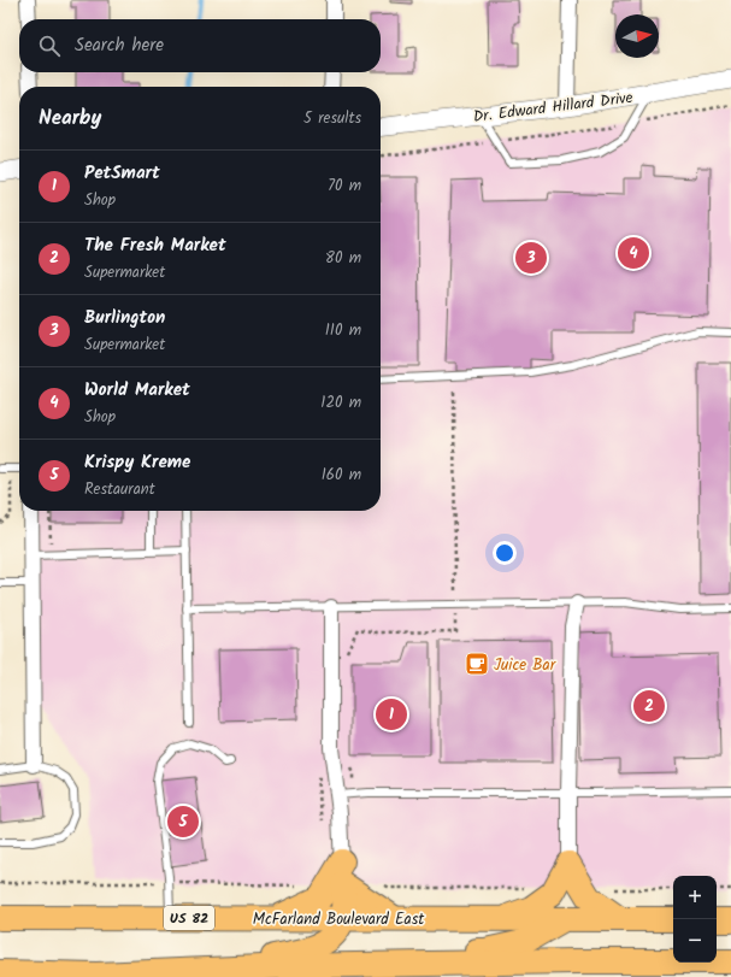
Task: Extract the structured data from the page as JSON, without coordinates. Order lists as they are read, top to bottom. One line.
{"streets":{"highway":["US 82","McFarland Boulevard East"],"street":["Dr. Edward Hillard Drive"]},"places":{"cafe":["Juice Bar"]},"north":"right","page":{"search":"Search here","heading":["Nearby","5 results"],"list":[{"mark":"1","name":"PetSmart","note":"Shop","value":"70 m"},{"mark":"2","name":"The Fresh Market","note":"Supermarket","value":"80 m"},{"mark":"3","name":"Burlington","note":"Supermarket","value":"110 m"},{"mark":"4","name":"World Market","note":"Shop","value":"120 m"},{"mark":"5","name":"Krispy Kreme","note":"Restaurant","value":"160 m"}],"pins":["4","3","2","1","5"],"map_buttons":["+","−"]}}
